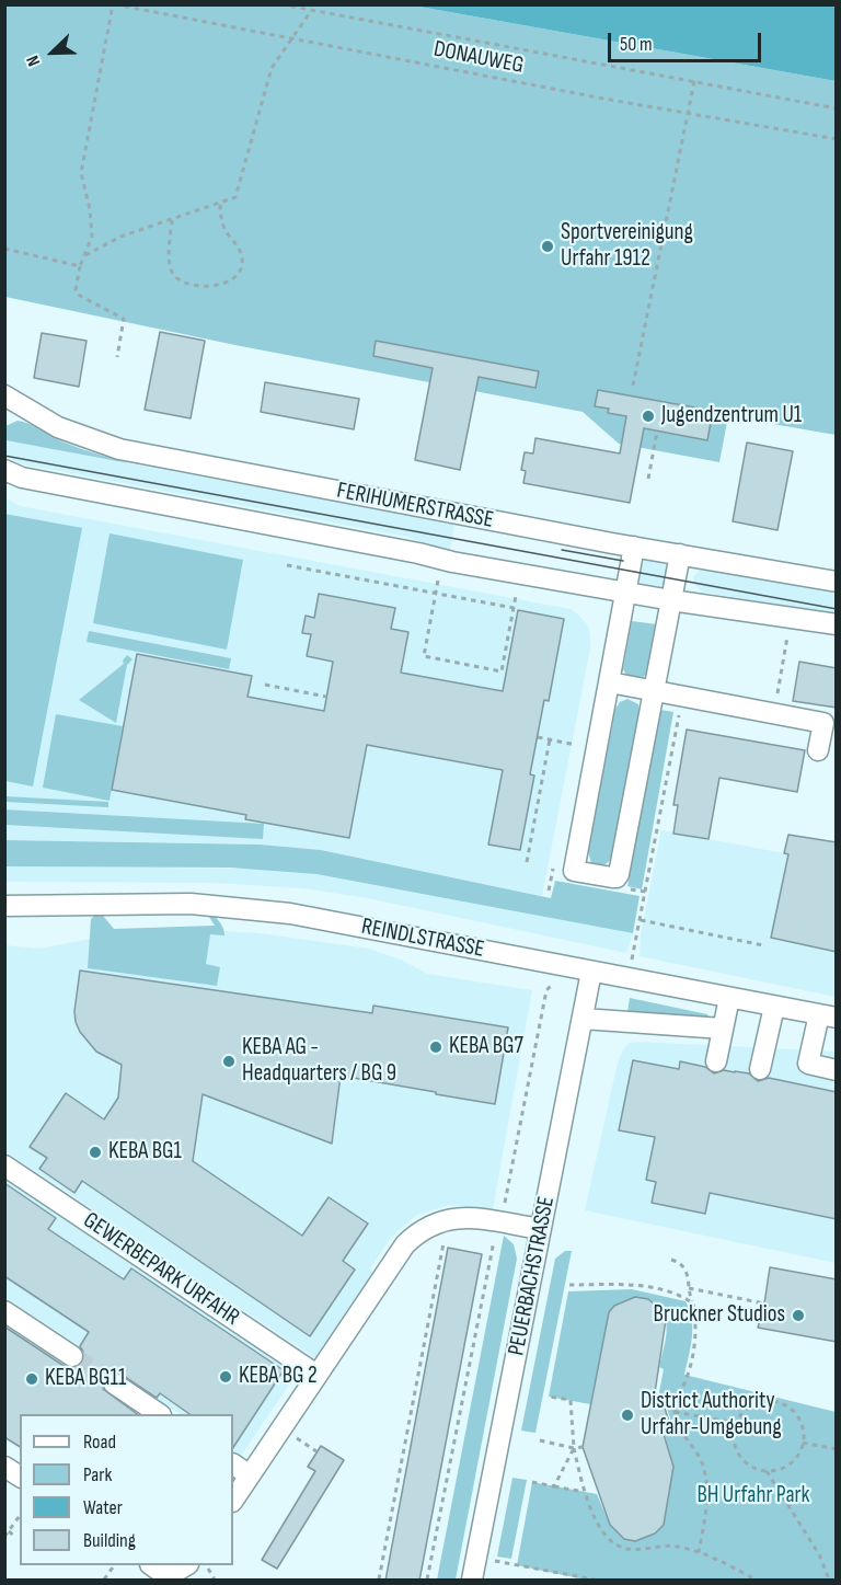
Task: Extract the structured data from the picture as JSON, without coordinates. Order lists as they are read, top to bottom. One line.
{"streets":{"street":["FERIHUMERSTRASSE","REINDLSTRASSE","GEWERBEPARK URFAHR","PEUERBACHSTRASSE"],"path":["DONAUWEG"]},"crossings":[["REINDLSTRASSE","PEUERBACHSTRASSE"]],"parks":["BH Urfahr Park"],"places":["Sportvereinigung Urfahr 1912","Jugendzentrum U1","KEBA BG7","KEBA AG - Headquarters / BG 9","KEBA BG1","Bruckner Studios","KEBA BG 2","KEBA BG11","District Authority Urfahr-Umgebung"],"legend":["Road","Park","Water","Building"],"scale_bar":"50 m","north":"bottom left"}
